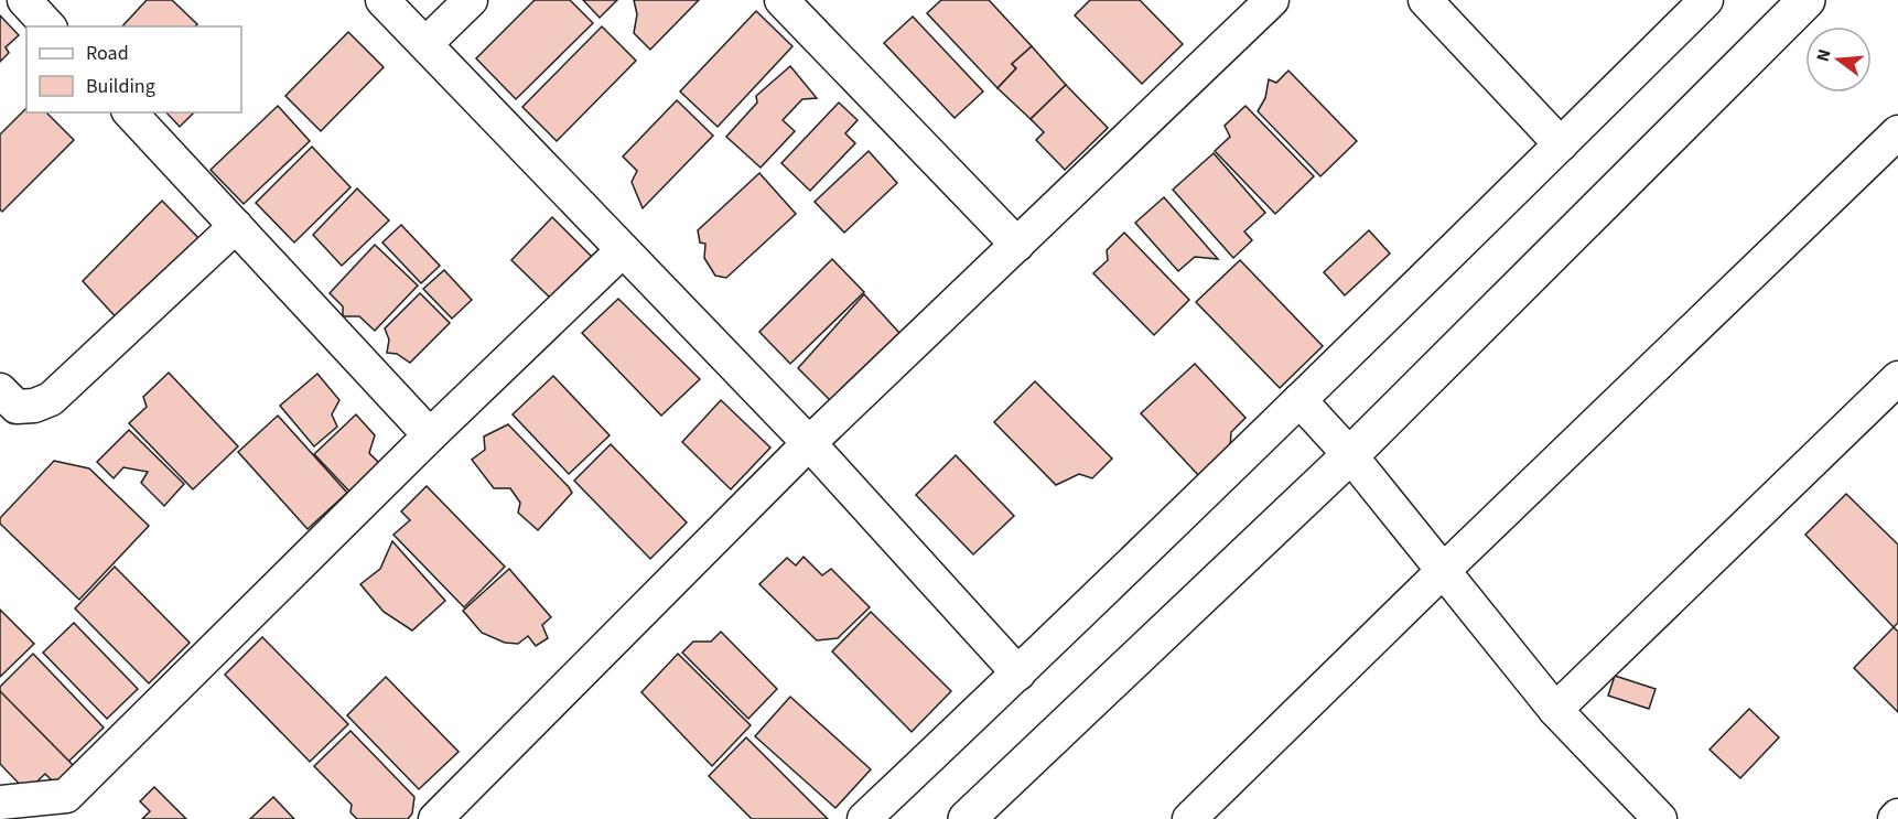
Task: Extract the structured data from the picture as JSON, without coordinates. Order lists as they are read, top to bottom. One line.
{"legend":["Road","Building"],"north":"left"}
